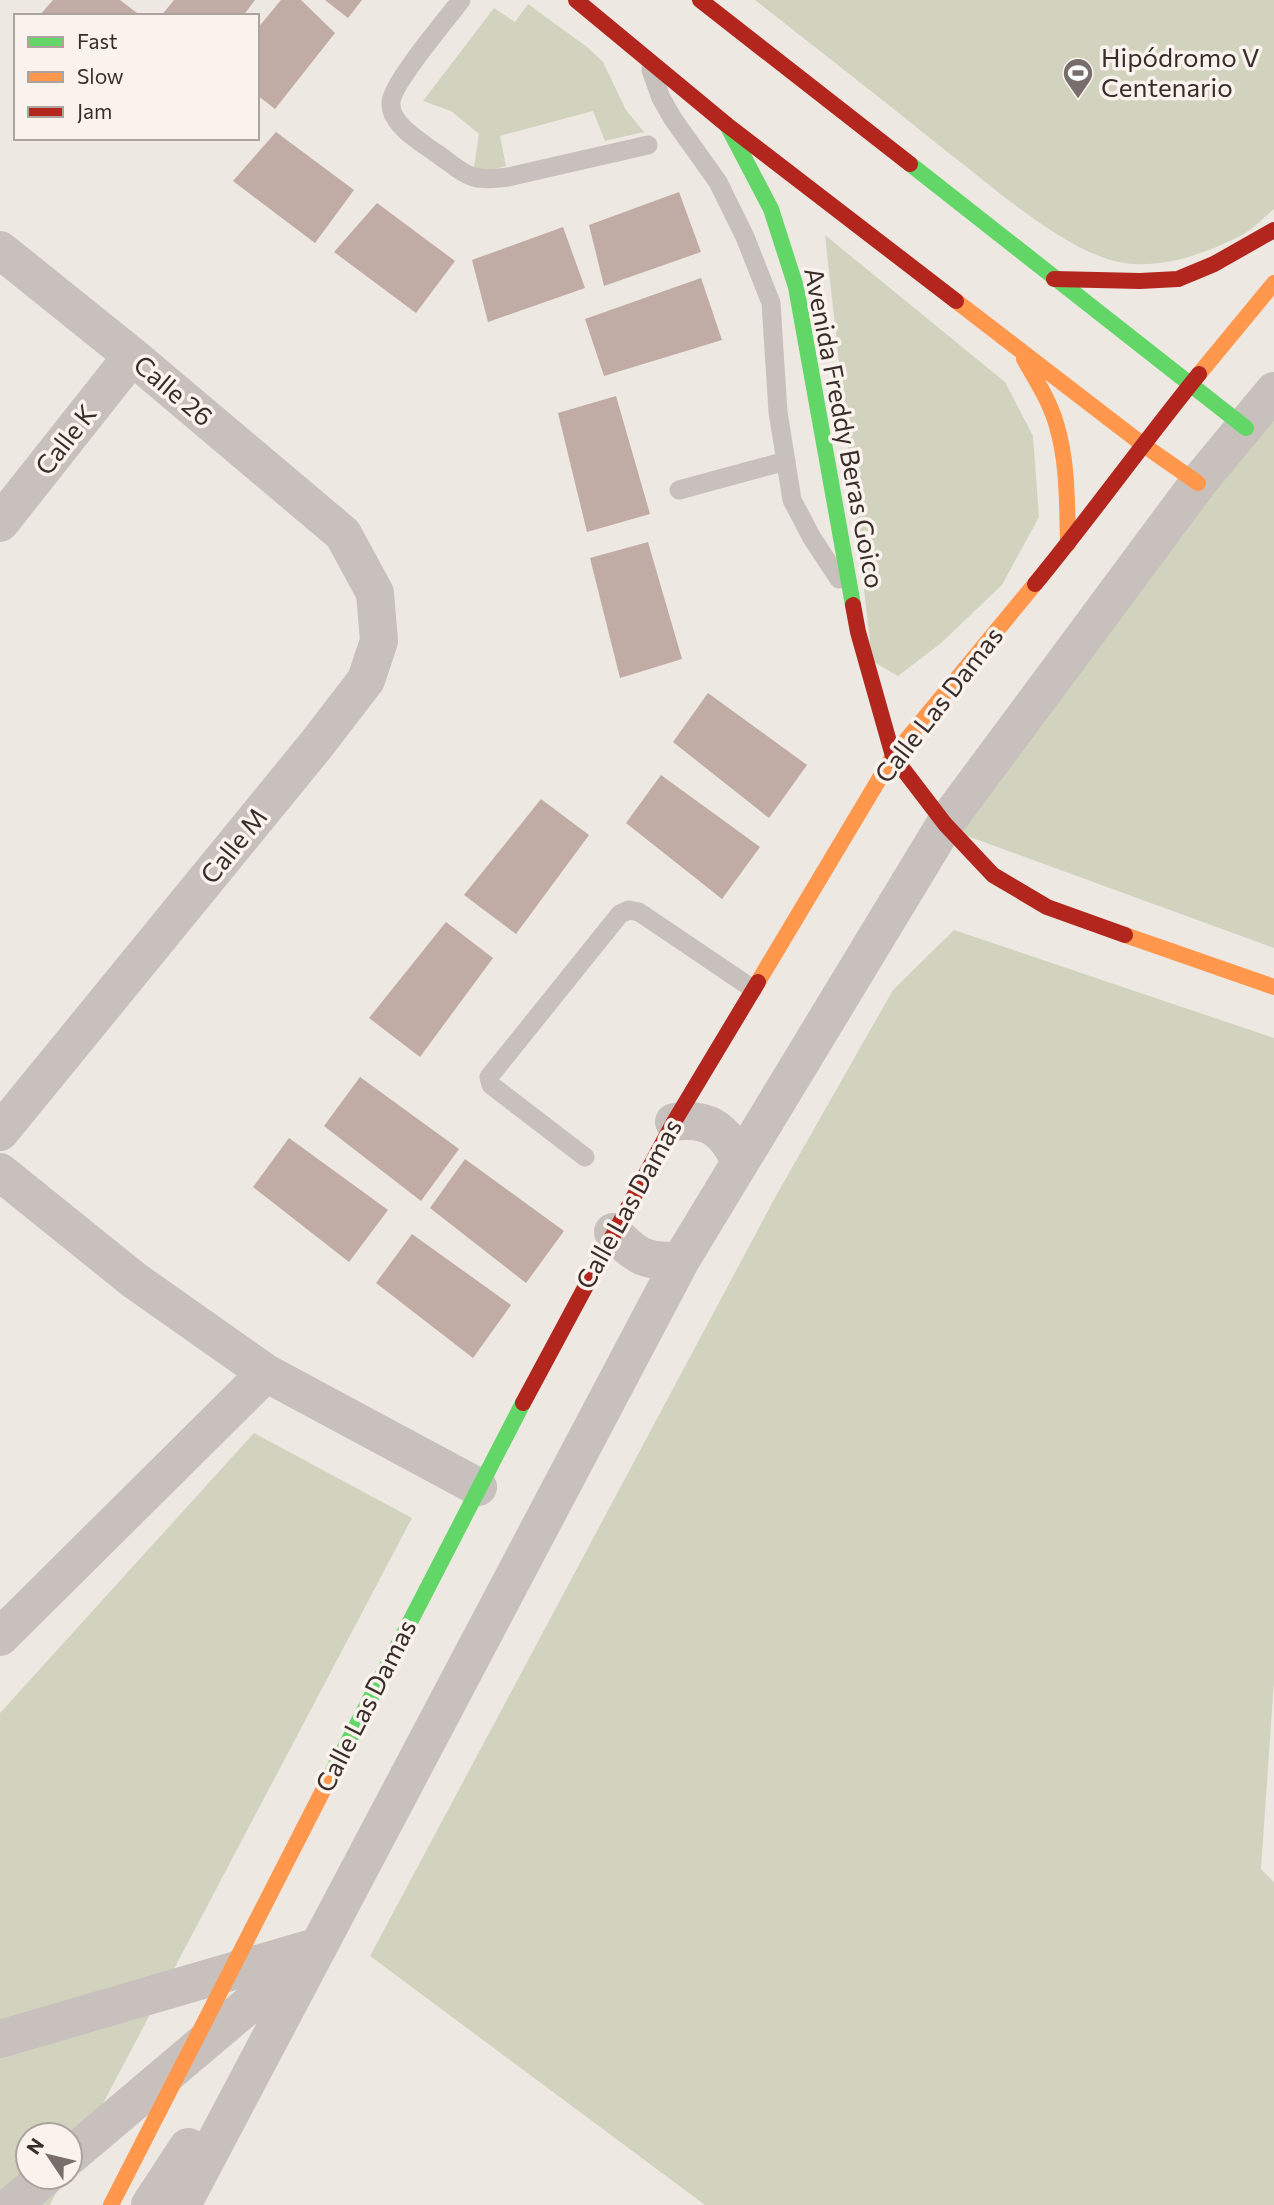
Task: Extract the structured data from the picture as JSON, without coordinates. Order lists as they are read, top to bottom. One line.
{"streets":{"main road":["Avenida Freddy Beras Goico","Calle Las Damas"],"street":["Calle 26","Calle K","Calle M"]},"crossings":[["Calle 26","Calle K"],["Calle 26","Calle M"],["Avenida Freddy Beras Goico","Calle Las Damas"]],"places":{"sports":["Hipódromo V Centenario"]},"legend":["Fast","Slow","Jam"],"north":"top left"}
